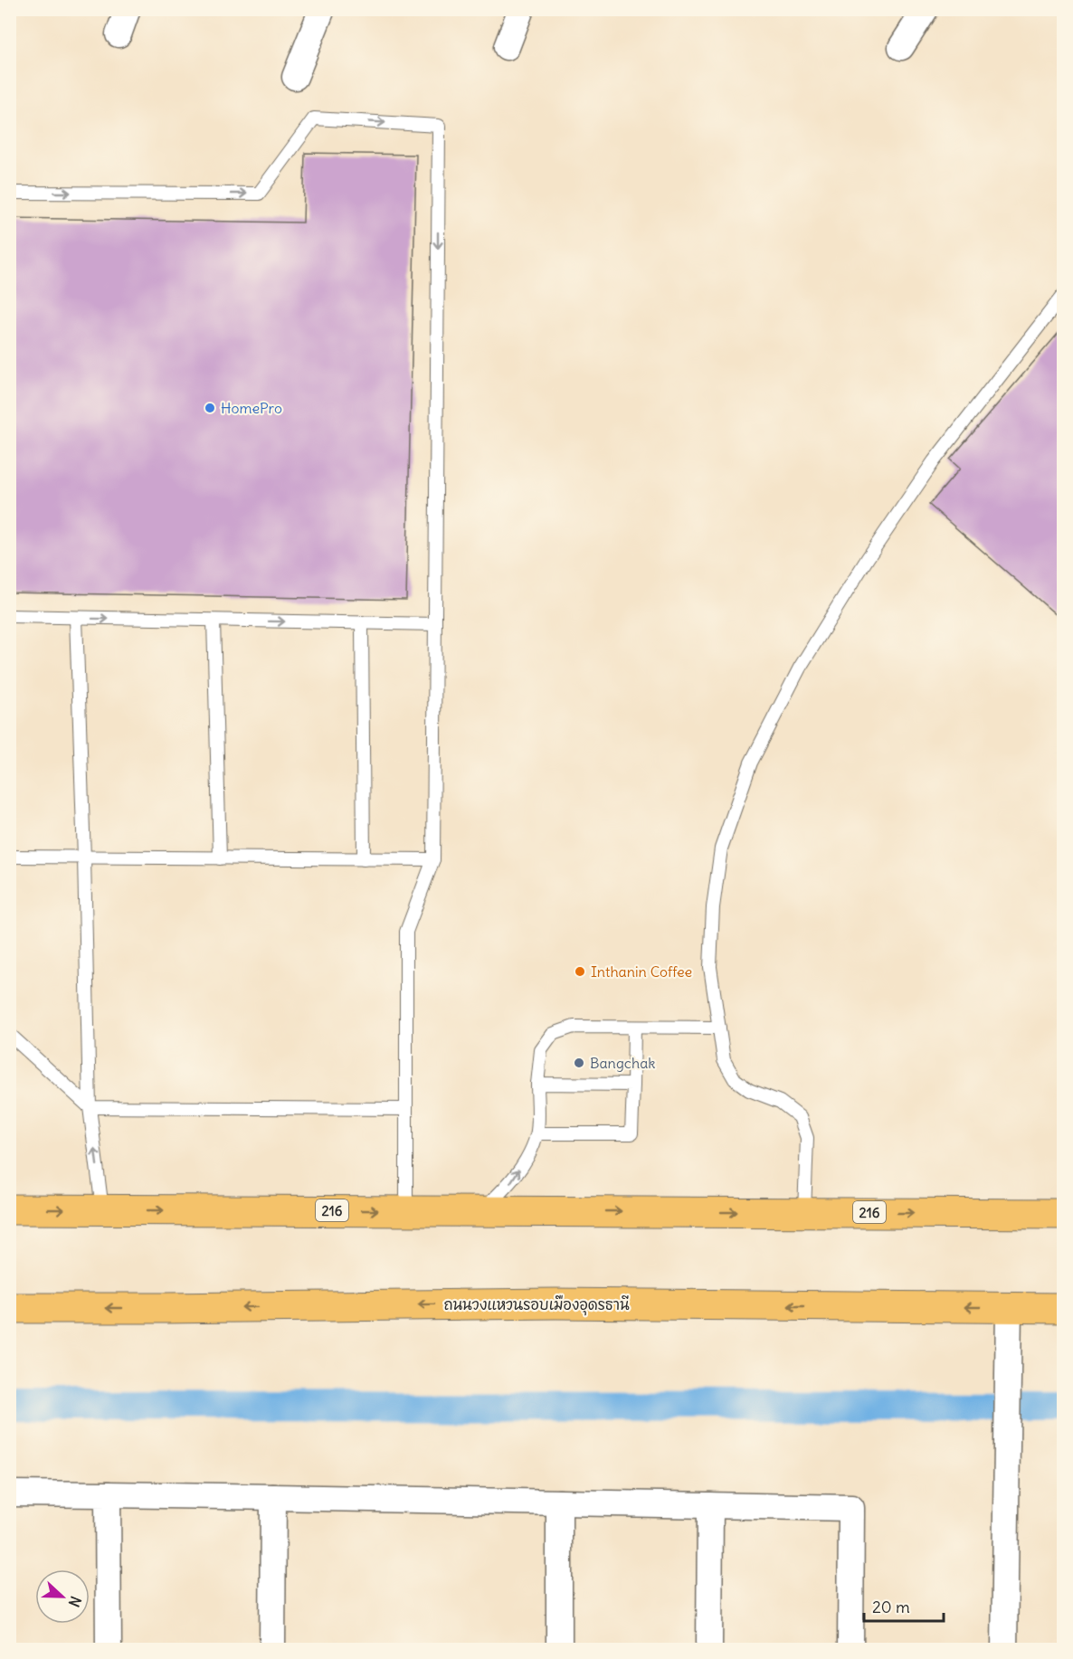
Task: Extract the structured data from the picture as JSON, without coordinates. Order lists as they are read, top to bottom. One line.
{"streets":{"highway":["216","ถนนวงแหวนรอบเมืองอุดรธานี"]},"places":["HomePro","Inthanin Coffee","Bangchak"],"scale_bar":"20 m","north":"right"}
